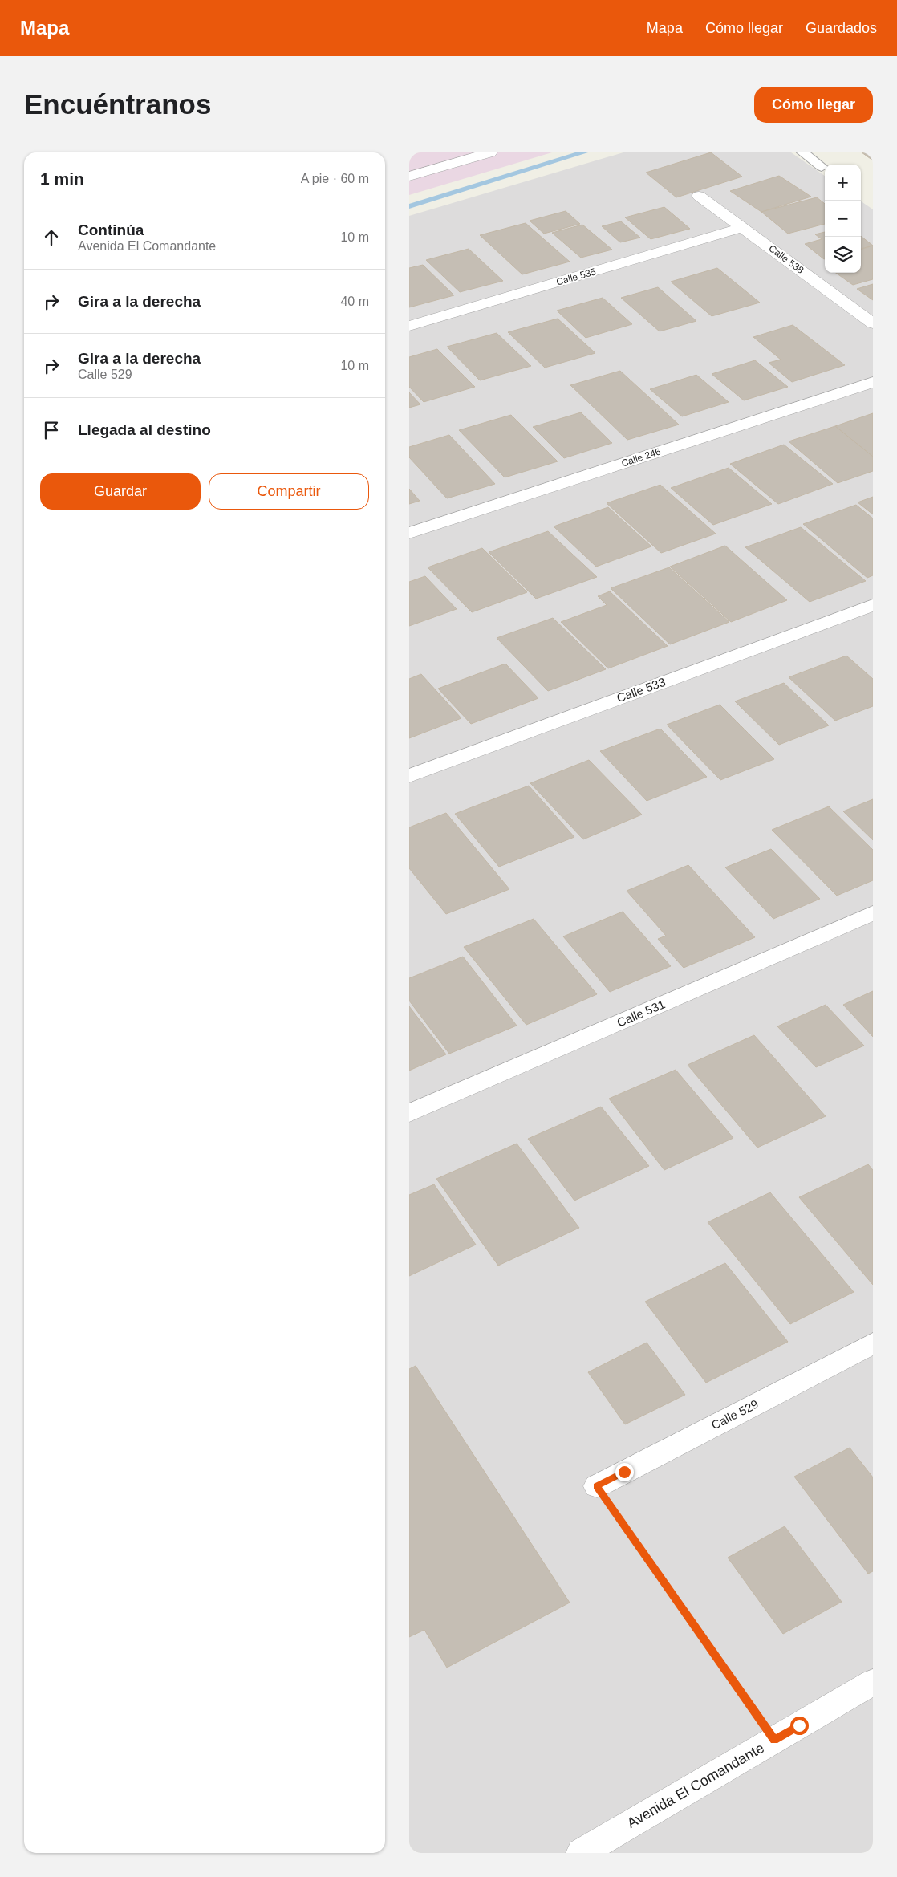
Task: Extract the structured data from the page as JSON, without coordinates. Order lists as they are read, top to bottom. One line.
{"streets":{"street":["Calle 538","Calle 535","Calle 246","Calle 533","Calle 531","Calle 529","Avenida El Comandante"]},"crossings":[["Calle 538","Calle 535"]],"page":{"header":"Mapa","nav":["Mapa","Cómo llegar","Guardados"],"buttons":["Cómo llegar",["Guardar","Compartir"]],"title":"Encuéntranos","heading":["1 min","A pie · 60 m"],"map_buttons":["+","−"],"list":[["Continúa","Avenida El Comandante","10 m"],["Gira a la derecha","40 m"],["Gira a la derecha","Calle 529","10 m"],"Llegada al destino"]}}
